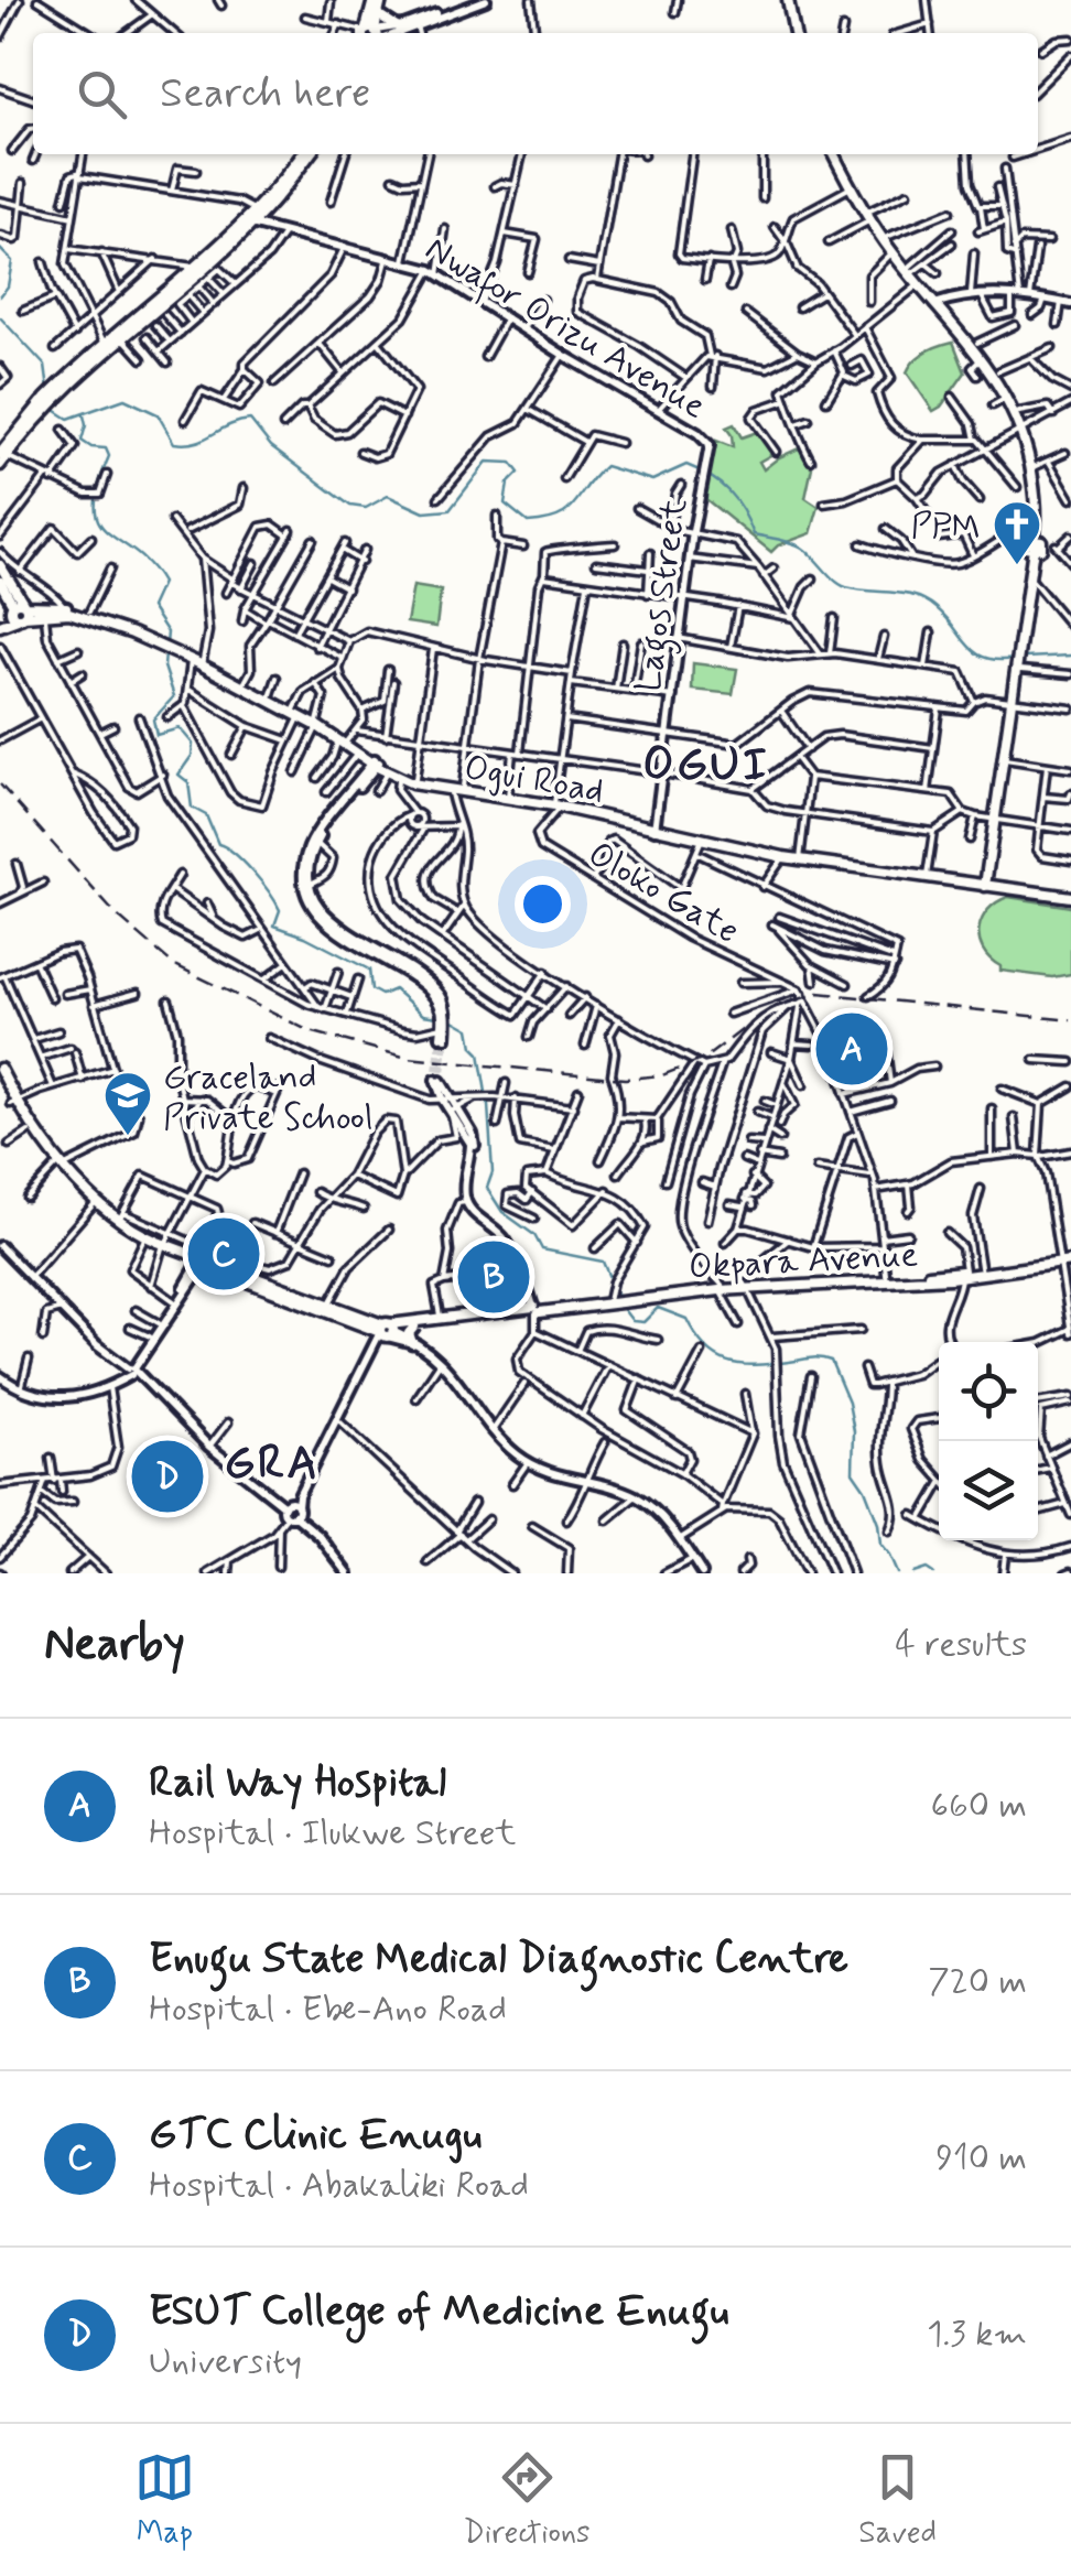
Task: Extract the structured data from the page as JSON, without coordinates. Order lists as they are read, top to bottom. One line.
{"streets":{"main road":["Nwafor Orizu Avenue","Lagos Street","Ogui Road","Okpara Avenue"],"street":["Oloko Gate"]},"crossings":[["Nwafor Orizu Avenue","Lagos Street"],["Lagos Street","Ogui Road"],["Ogui Road","Oloko Gate"]],"districts":["OGUI","GRA"],"places":{"church":["PPM"],"school or university":["Graceland Private School"]},"page":{"search":"Search here","pins":["A","C","B","D"],"heading":["Nearby","4 results"],"list":[{"mark":"A","name":"Rail Way Hospital","note":"Hospital · Ilukwe Street","value":"660 m"},{"mark":"B","name":"Enugu State Medical Diagnostic Centre","note":"Hospital · Ebe-Ano Road","value":"720 m"},{"mark":"C","name":"GTC Clinic Enugu","note":"Hospital · Abakaliki Road","value":"910 m"},{"mark":"D","name":"ESUT College of Medicine Enugu","note":"University","value":"1.3 km"}],"nav":["Map","Directions","Saved"]}}
